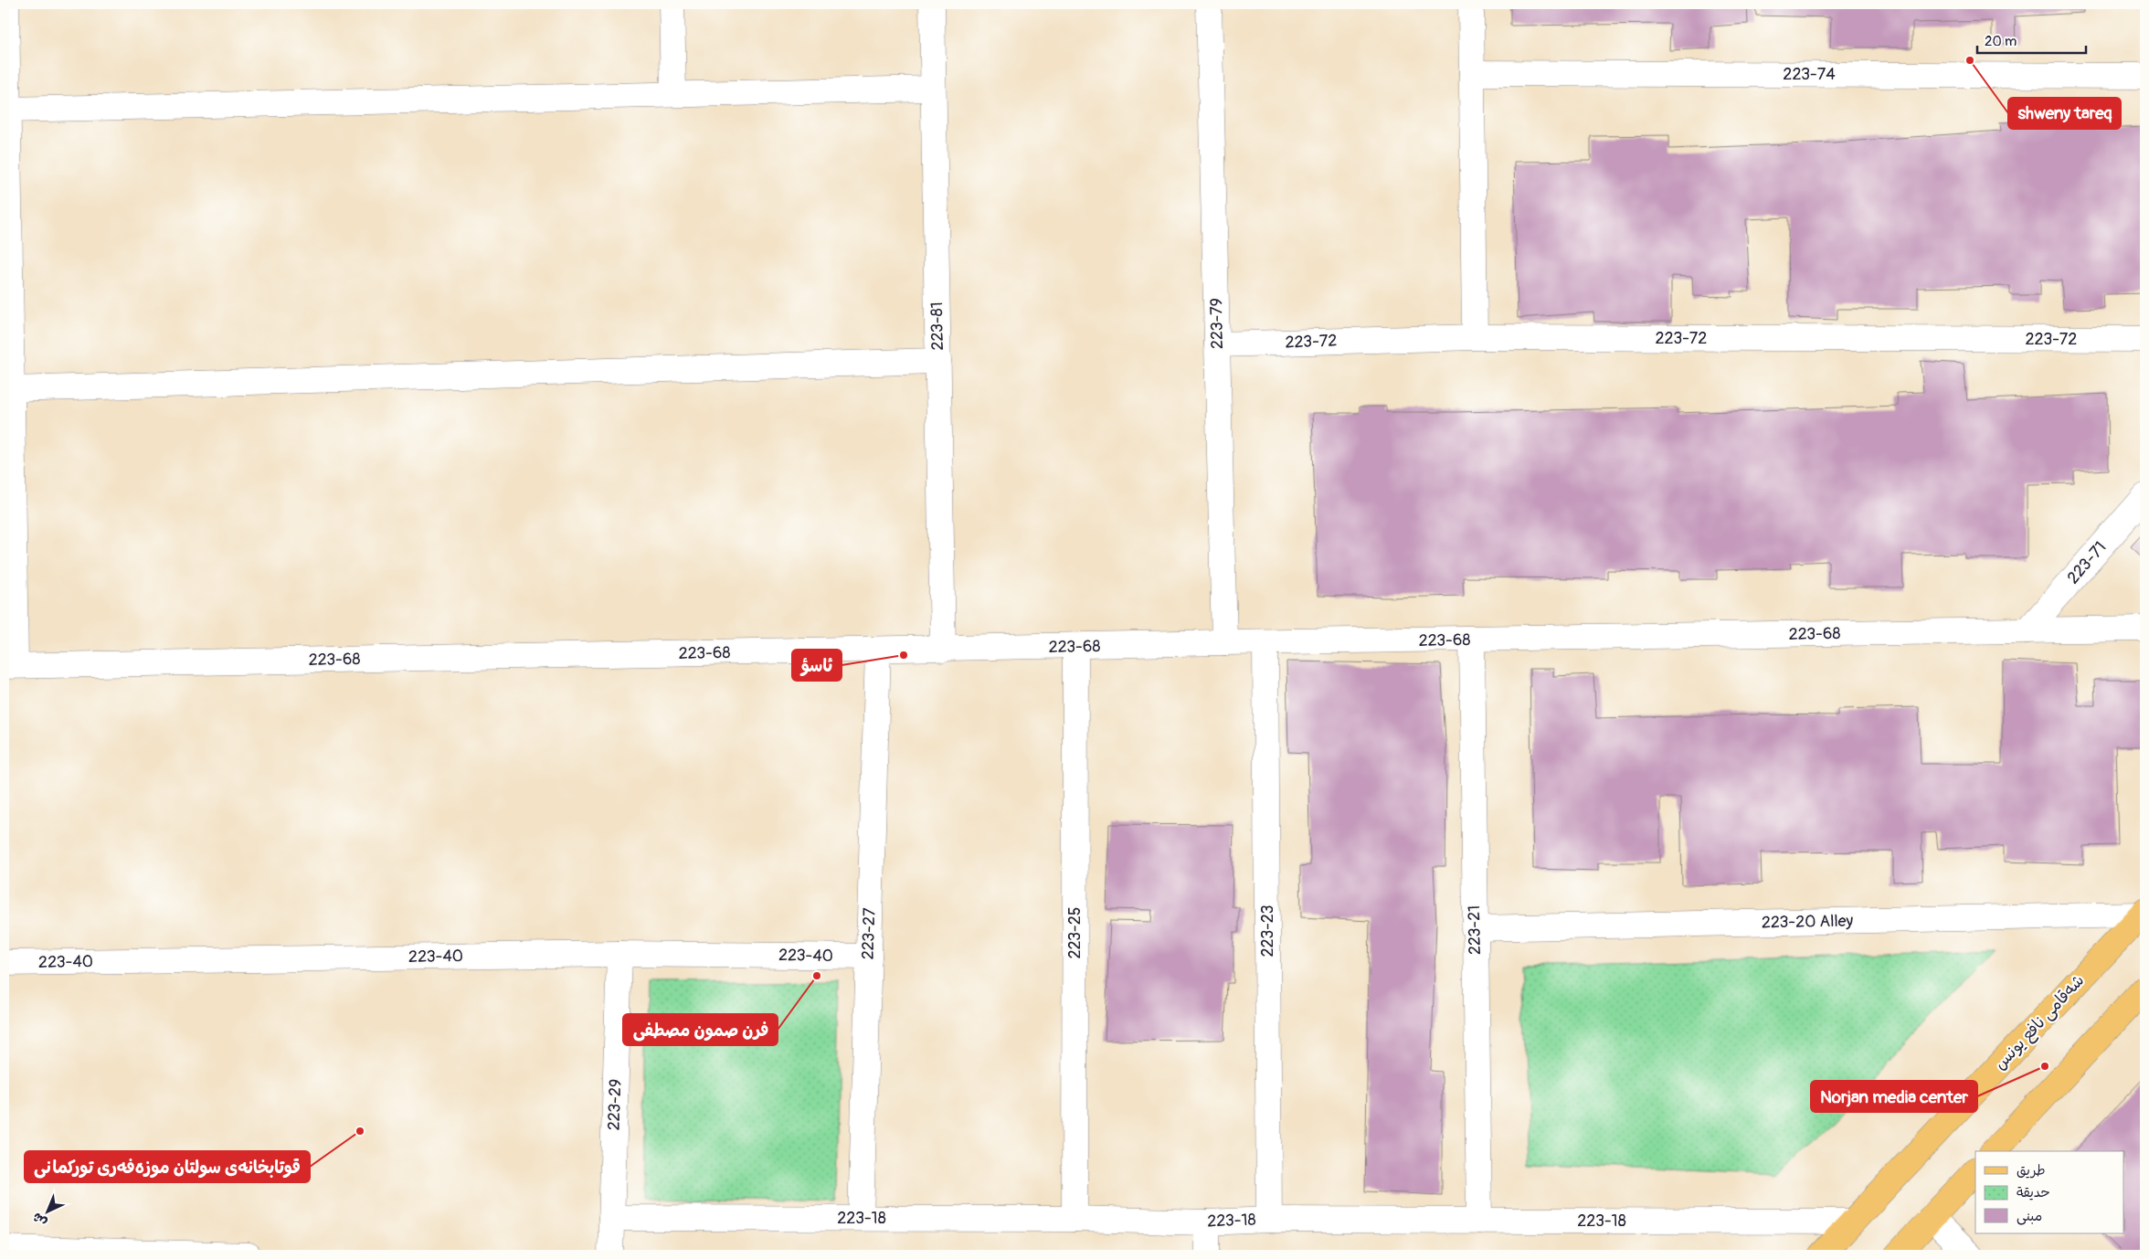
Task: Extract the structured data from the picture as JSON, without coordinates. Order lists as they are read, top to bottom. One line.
{"streets":{"main road":["شەقامی نافع یونس"],"street":["223-74","223-79","223-81","223-72","223-71","223-68","223-20 Alley","223-21","223-23","223-25","223-27","223-40","223-29","223-18"]},"crossings":[["223-79","223-72"],["223-79","223-68"],["223-81","223-68"],["223-71","223-68"],["223-68","223-21"],["223-68","223-23"],["223-68","223-25"],["223-68","223-27"],["223-20 Alley","223-21"],["223-20 Alley","شەقامی نافع یونس"],["223-21","223-18"],["223-23","223-18"],["223-25","223-18"],["223-27","223-40"],["223-27","223-18"],["223-40","223-29"],["شەقامی نافع یونس","223-18"],["223-29","223-18"]],"places":["shweny tareq","ئاسؤ","فرن صمون مصطفى","Norjan media center","قوتابخانەی سولتان موزەفەری تورکمانی"],"legend":["طريق","حديقة","مبنى"],"scale_bar":"20 m","north":"bottom left"}
